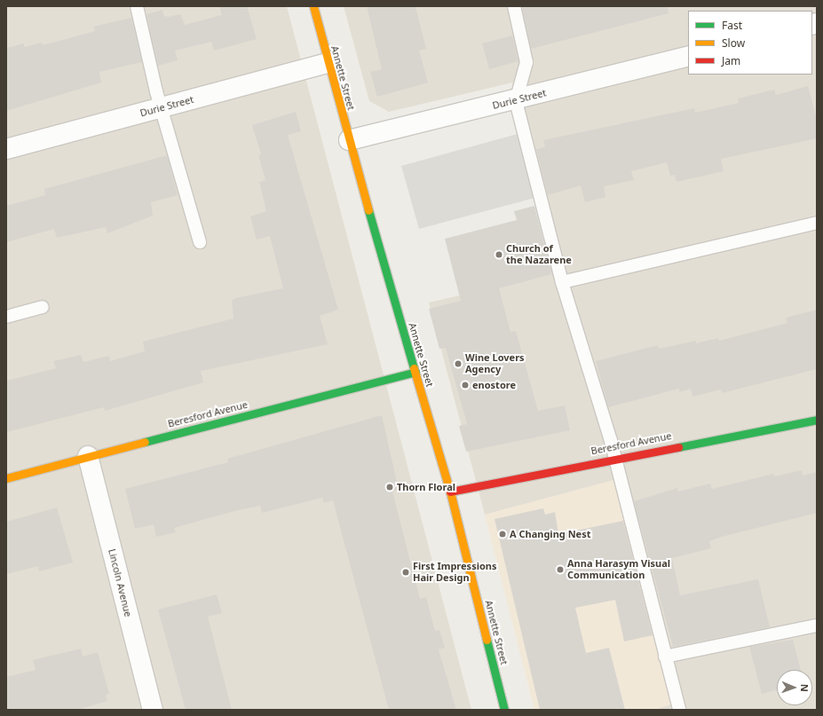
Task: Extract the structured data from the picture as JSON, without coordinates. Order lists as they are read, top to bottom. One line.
{"streets":{"street":["Annette Street","Durie Street","Beresford Avenue","Lincoln Avenue"]},"crossings":[["Annette Street","Durie Street"],["Annette Street","Beresford Avenue"],["Beresford Avenue","Lincoln Avenue"]],"places":["Church of the Nazarene","Wine Lovers Agency","enostore","Thorn Floral","A Changing Nest","Anna Harasym Visual Communication","First Impressions Hair Design"],"legend":["Fast","Slow","Jam"],"north":"right"}
